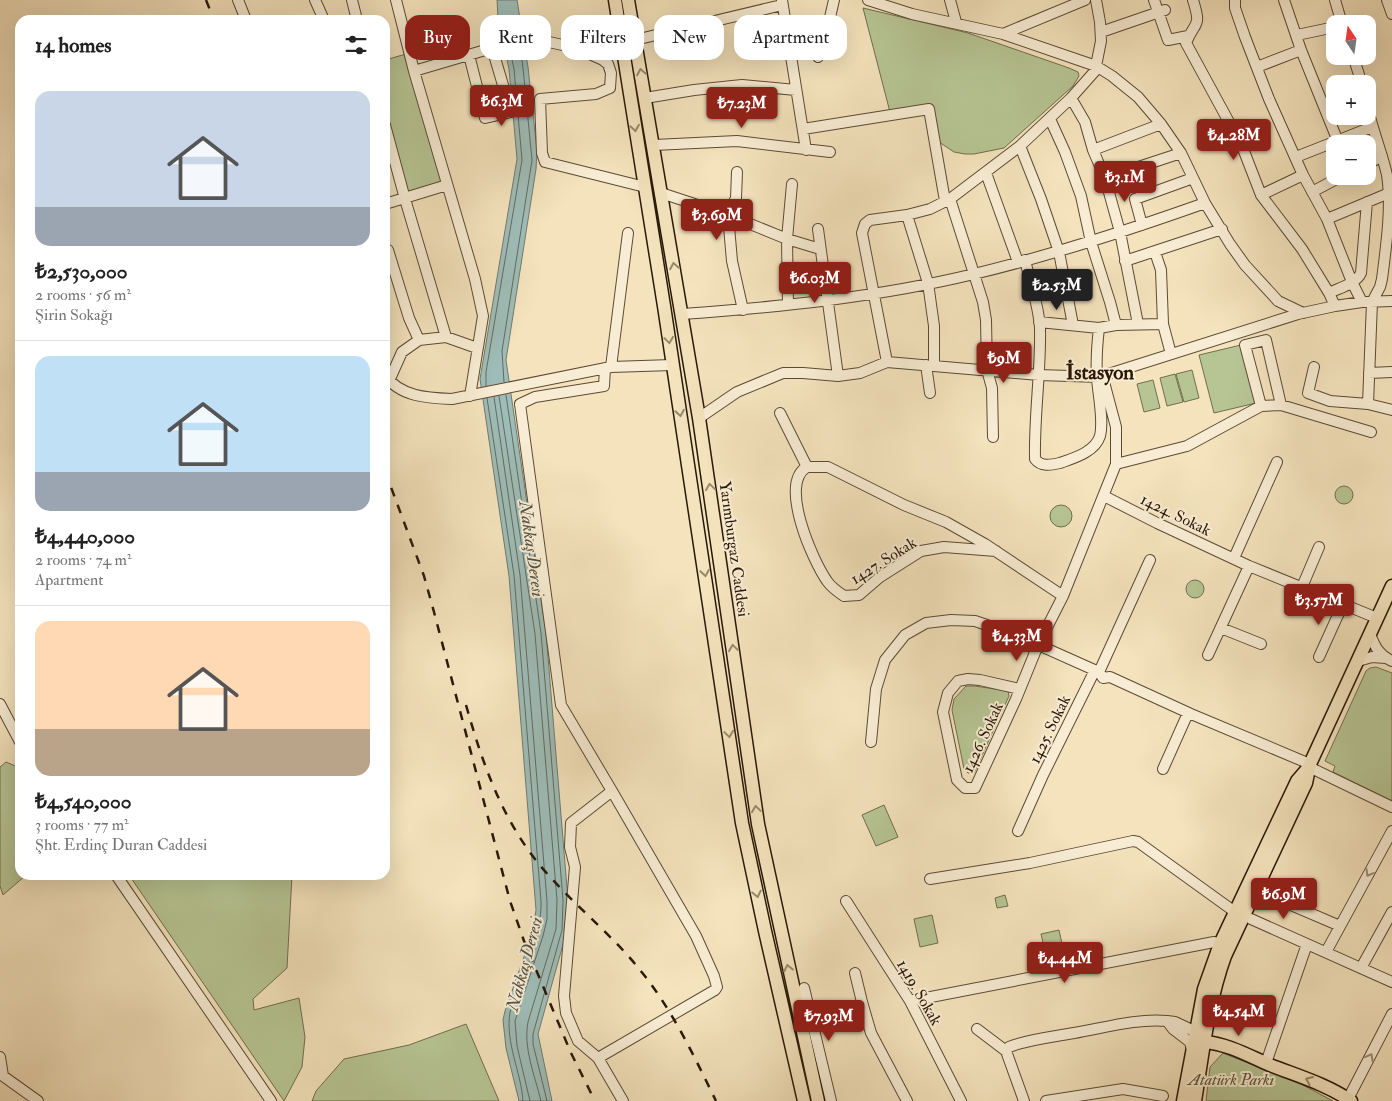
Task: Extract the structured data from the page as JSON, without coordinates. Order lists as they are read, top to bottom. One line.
{"streets":{"main road":["Yarımburgaz Caddesi"],"street":["1424. Sokak","1427. Sokak","1425. Sokak","1426. Sokak","1419. Sokak"]},"crossings":[["1424. Sokak","1426. Sokak"],["1427. Sokak","1426. Sokak"]],"districts":["İstasyon"],"water":["Nakkaş Deresi"],"parks":["Atatürk Parkı"],"north":"top","page":{"map_buttons":["+","−"],"chip":["Buy","Rent","Filters","New","Apartment"],"heading":"14 homes","list":[{"name":"₺2,530,000","note":"2 rooms · 56 m² · Şirin Sokağı"},{"name":"₺4,440,000","note":"2 rooms · 74 m² · Apartment"},{"name":"₺4,540,000","note":"3 rooms · 77 m² · Şht. Erdinç Duran Caddesi"}],"price":["₺6.3M","₺7.23M","₺4.28M","₺3.1M","₺3.69M","₺6.03M","₺2.53M","₺9M","₺3.57M","₺4.33M","₺6.9M","₺4.44M","₺4.54M","₺7.93M"]}}
